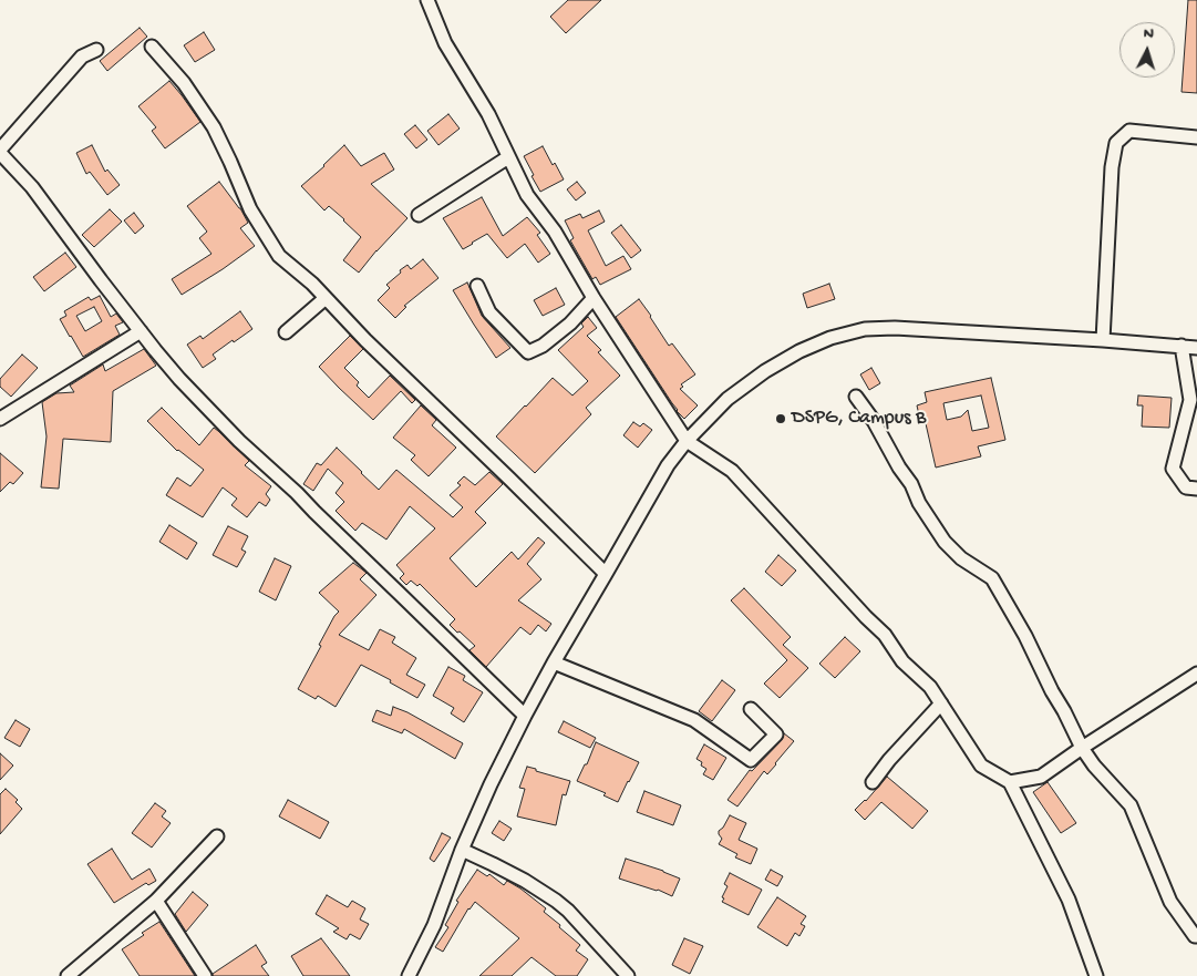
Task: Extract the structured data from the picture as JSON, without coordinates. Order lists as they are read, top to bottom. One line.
{"places":["DSPG, Campus B"],"north":"top"}
